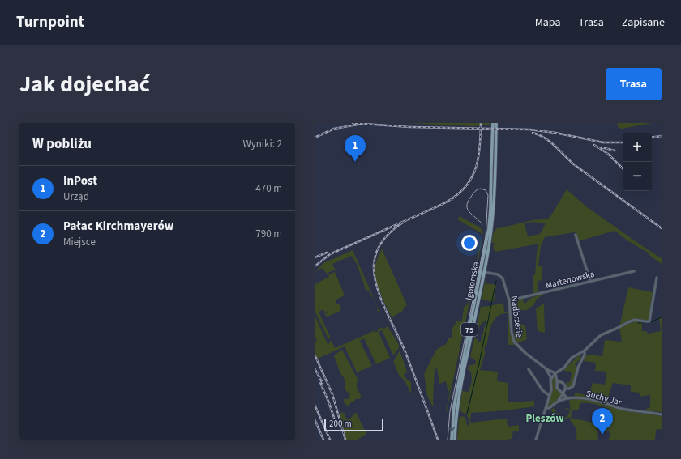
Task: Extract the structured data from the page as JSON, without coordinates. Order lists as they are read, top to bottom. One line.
{"streets":{"main road":["Igołomska","79"],"street":["Martenowska","Nadbrzezie","Suchy Jar"]},"crossings":[["Martenowska","Nadbrzezie"],["Igołomska","Nadbrzezie"]],"districts":["Pleszów"],"scale_bar":"200 m","page":{"header":"Turnpoint","nav":["Mapa","Trasa","Zapisane"],"title":"Jak dojechać","buttons":"Trasa","heading":["W pobliżu","Wyniki: 2"],"map_buttons":["+","−"],"pins":["1","2"],"list":[{"mark":"1","name":"InPost","note":"Urząd","value":"470 m"},{"mark":"2","name":"Pałac Kirchmayerów","note":"Miejsce","value":"790 m"}],"scale":"200 m"}}
